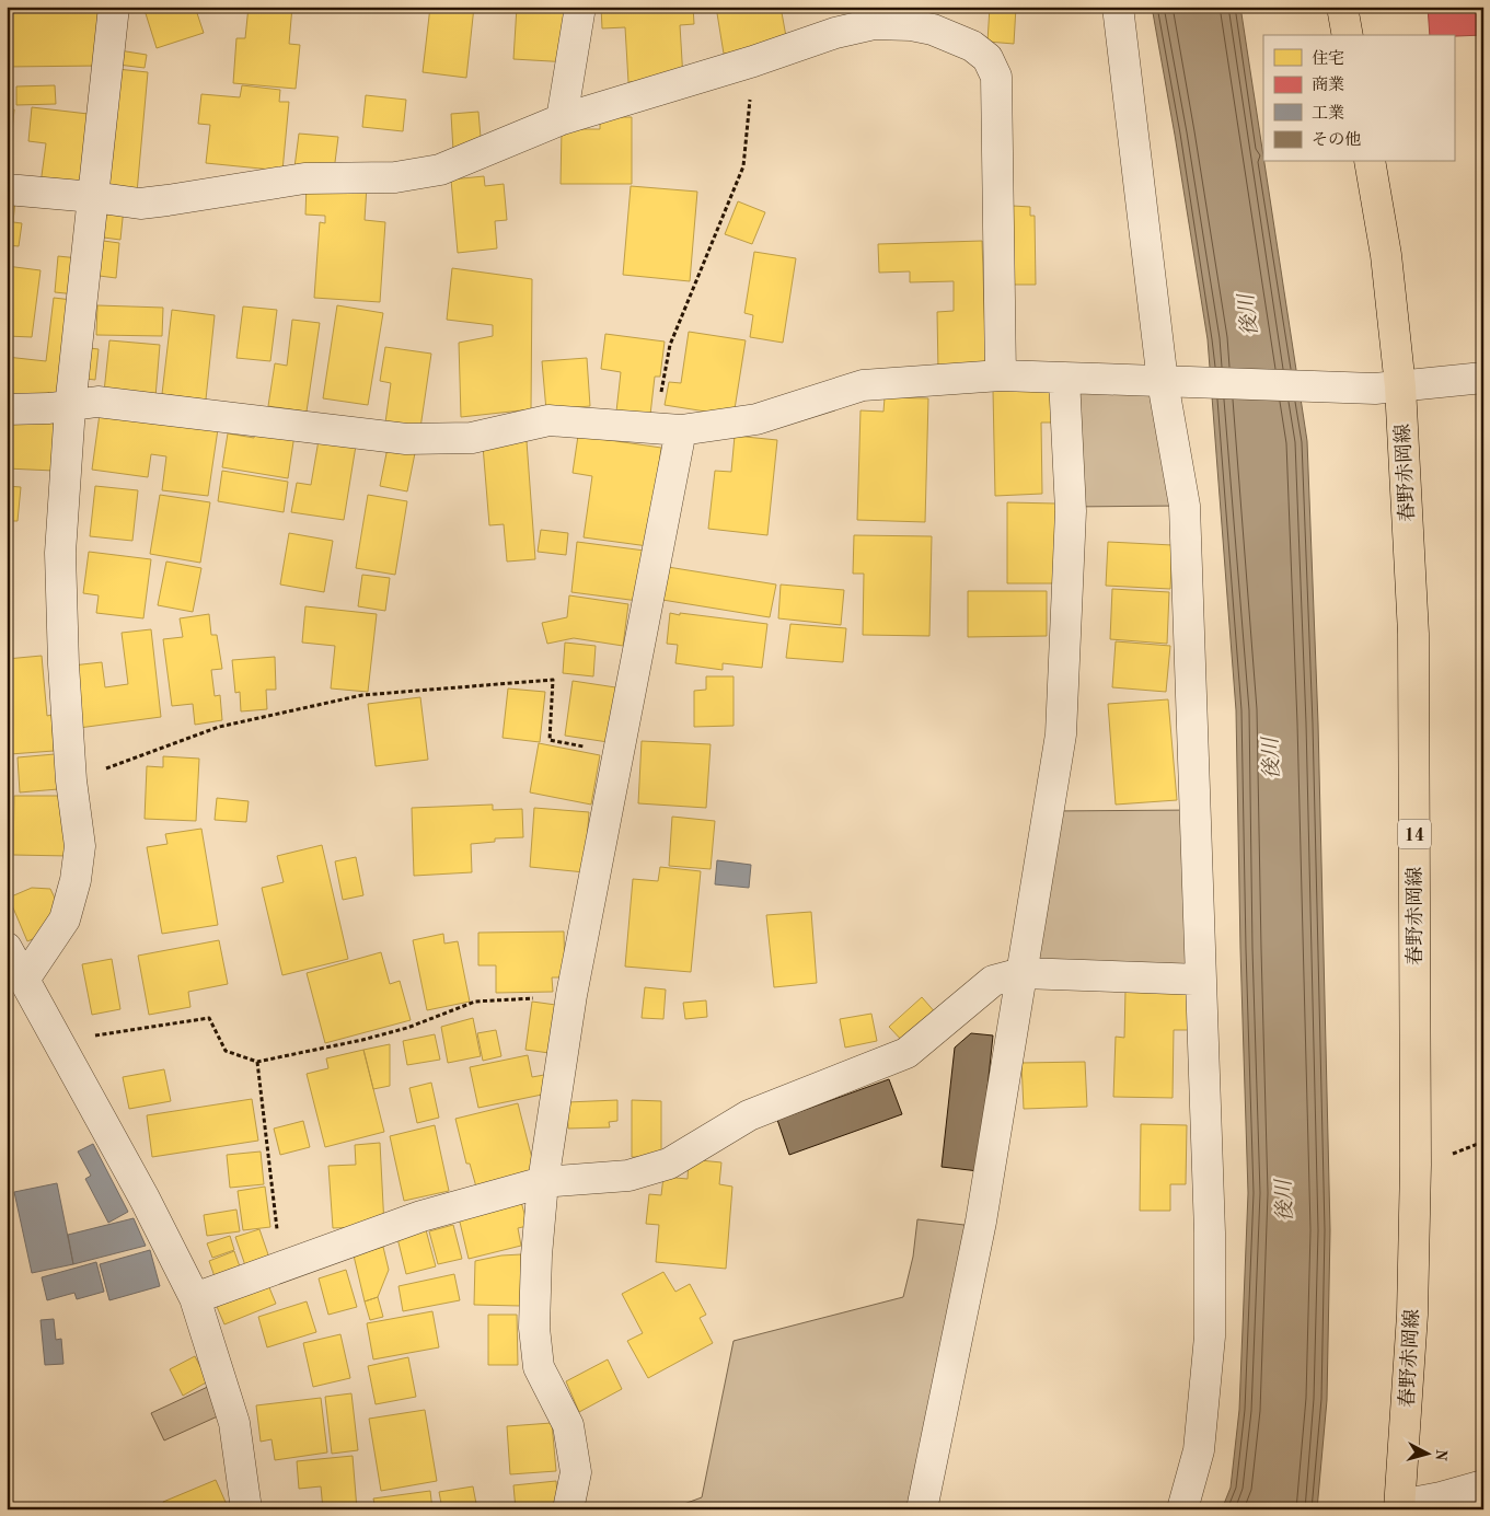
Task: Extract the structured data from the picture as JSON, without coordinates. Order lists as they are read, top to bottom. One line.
{"streets":{"main road":["春野赤岡線","14"]},"water":["後川"],"legend":["住宅","商業","工業","その他"],"north":"right"}
